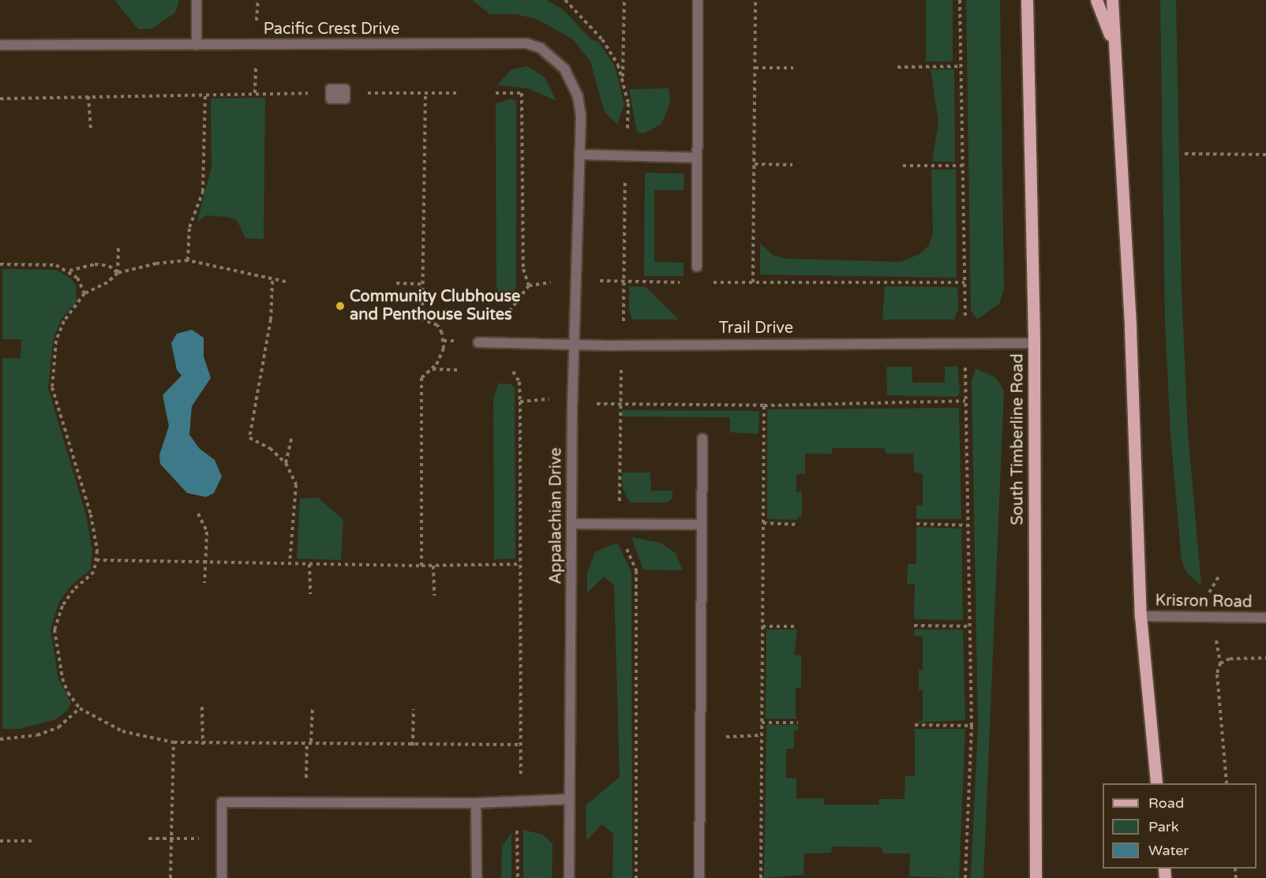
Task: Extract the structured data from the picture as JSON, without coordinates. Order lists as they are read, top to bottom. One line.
{"streets":{"main road":["South Timberline Road"],"street":["Pacific Crest Drive","Trail Drive","Appalachian Drive","Krisron Road"]},"crossings":[["Pacific Crest Drive","Appalachian Drive"],["Trail Drive","South Timberline Road"],["Trail Drive","Appalachian Drive"]],"places":["Community Clubhouse and Penthouse Suites"],"legend":["Road","Park","Water"]}
